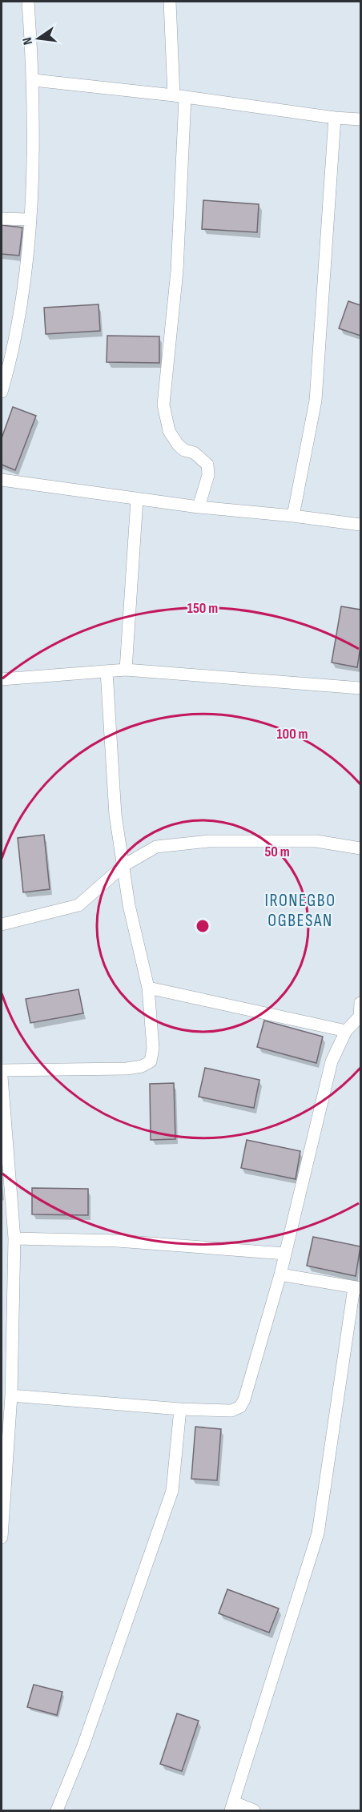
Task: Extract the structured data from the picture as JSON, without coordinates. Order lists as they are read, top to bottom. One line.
{"districts":["IRONEGBO OGBESAN"],"north":"left","rings":["150 m","100 m","50 m"]}
